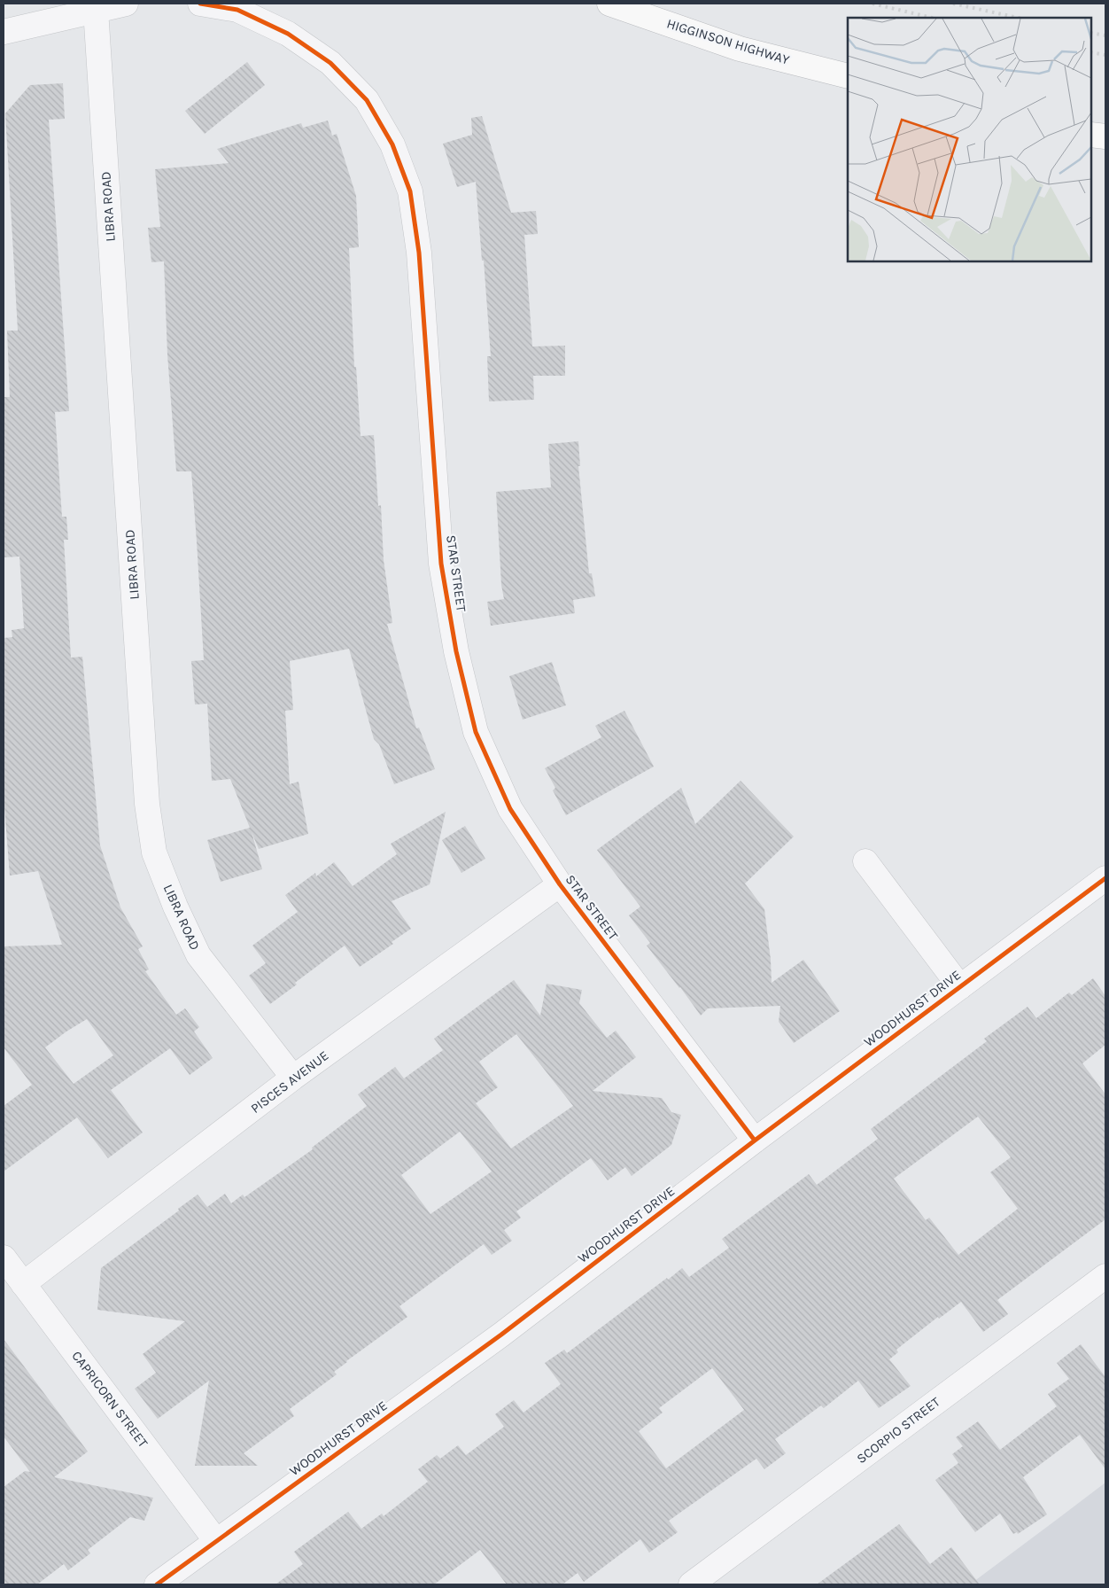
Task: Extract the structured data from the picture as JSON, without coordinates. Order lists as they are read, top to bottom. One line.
{"streets":{"highway":["HIGGINSON HIGHWAY"],"street":["LIBRA ROAD","STAR STREET","WOODHURST DRIVE","PISCES AVENUE","CAPRICORN STREET","SCORPIO STREET"]},"crossings":[["LIBRA ROAD","PISCES AVENUE"],["STAR STREET","WOODHURST DRIVE"],["STAR STREET","PISCES AVENUE"],["WOODHURST DRIVE","CAPRICORN STREET"],["PISCES AVENUE","CAPRICORN STREET"]]}
